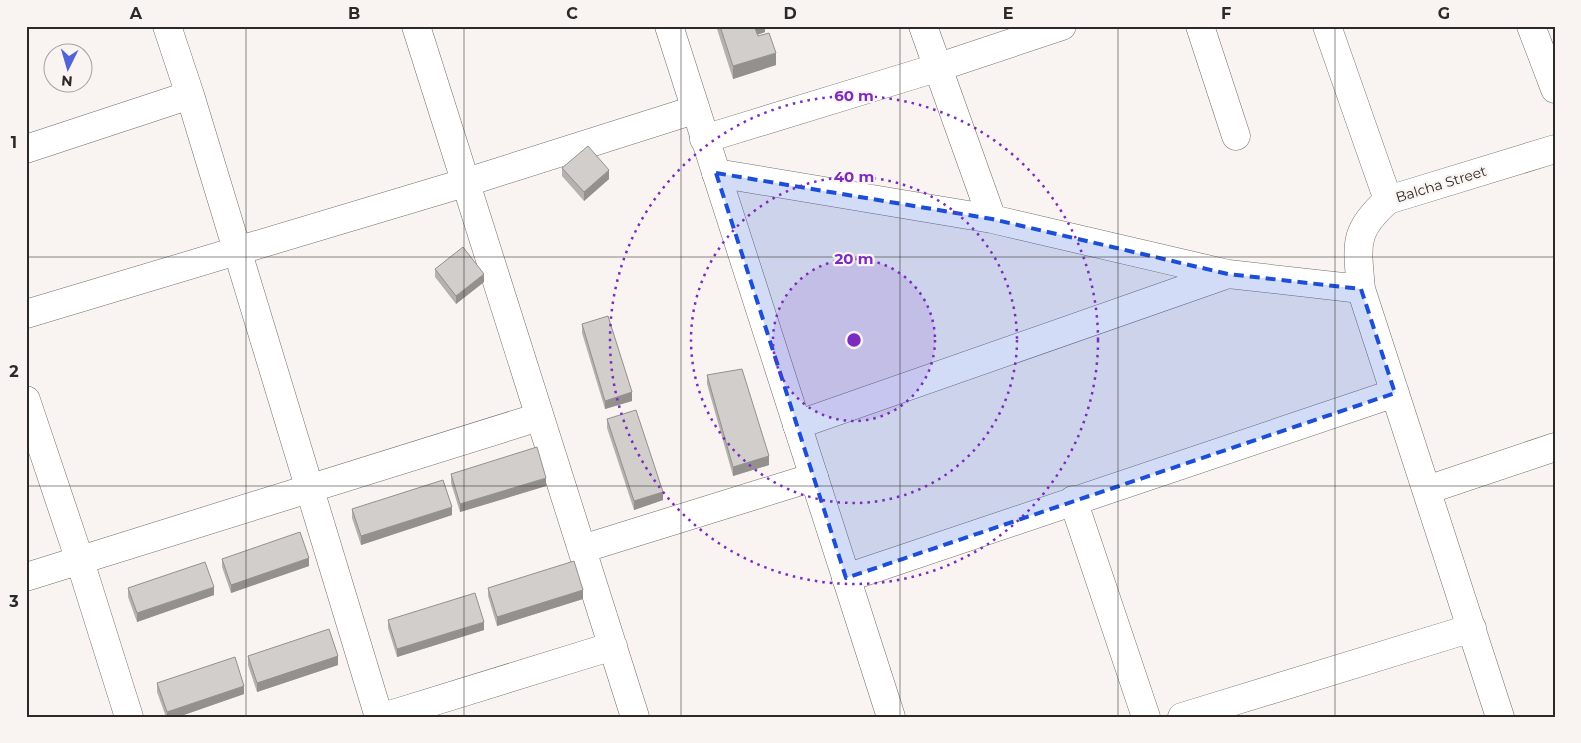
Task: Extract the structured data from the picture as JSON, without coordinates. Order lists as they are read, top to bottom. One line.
{"streets":{"street":["Balcha Street"]},"north":"bottom","grid":{"columns":["A","B","C","D","E","F","G"],"rows":["1","2","3"]},"rings":["60 m","40 m","20 m"]}
